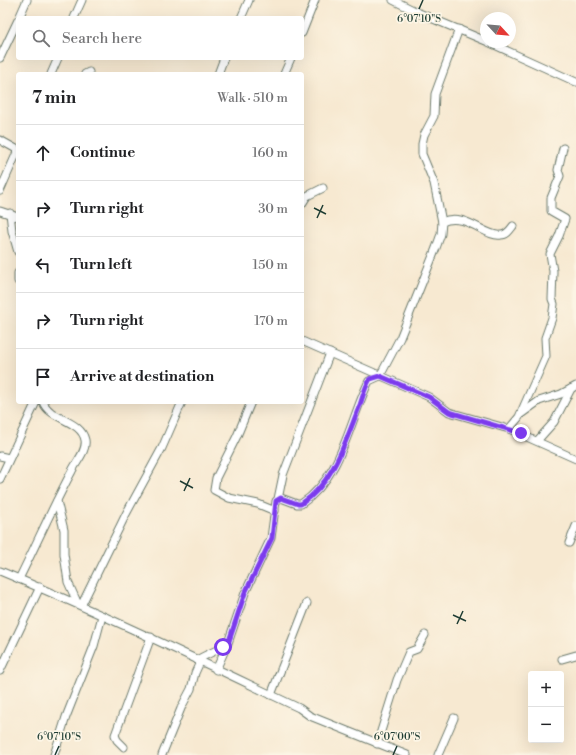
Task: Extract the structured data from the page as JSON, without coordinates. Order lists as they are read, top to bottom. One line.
{"north":"bottom right","page":{"search":"Search here","heading":["7 min","Walk · 510 m"],"list":[["Continue","160 m"],["Turn right","30 m"],["Turn left","150 m"],["Turn right","170 m"],"Arrive at destination"],"map_buttons":["+","−"]},"coordinates":["6°07'10\"S","6°07'00\"S"]}
